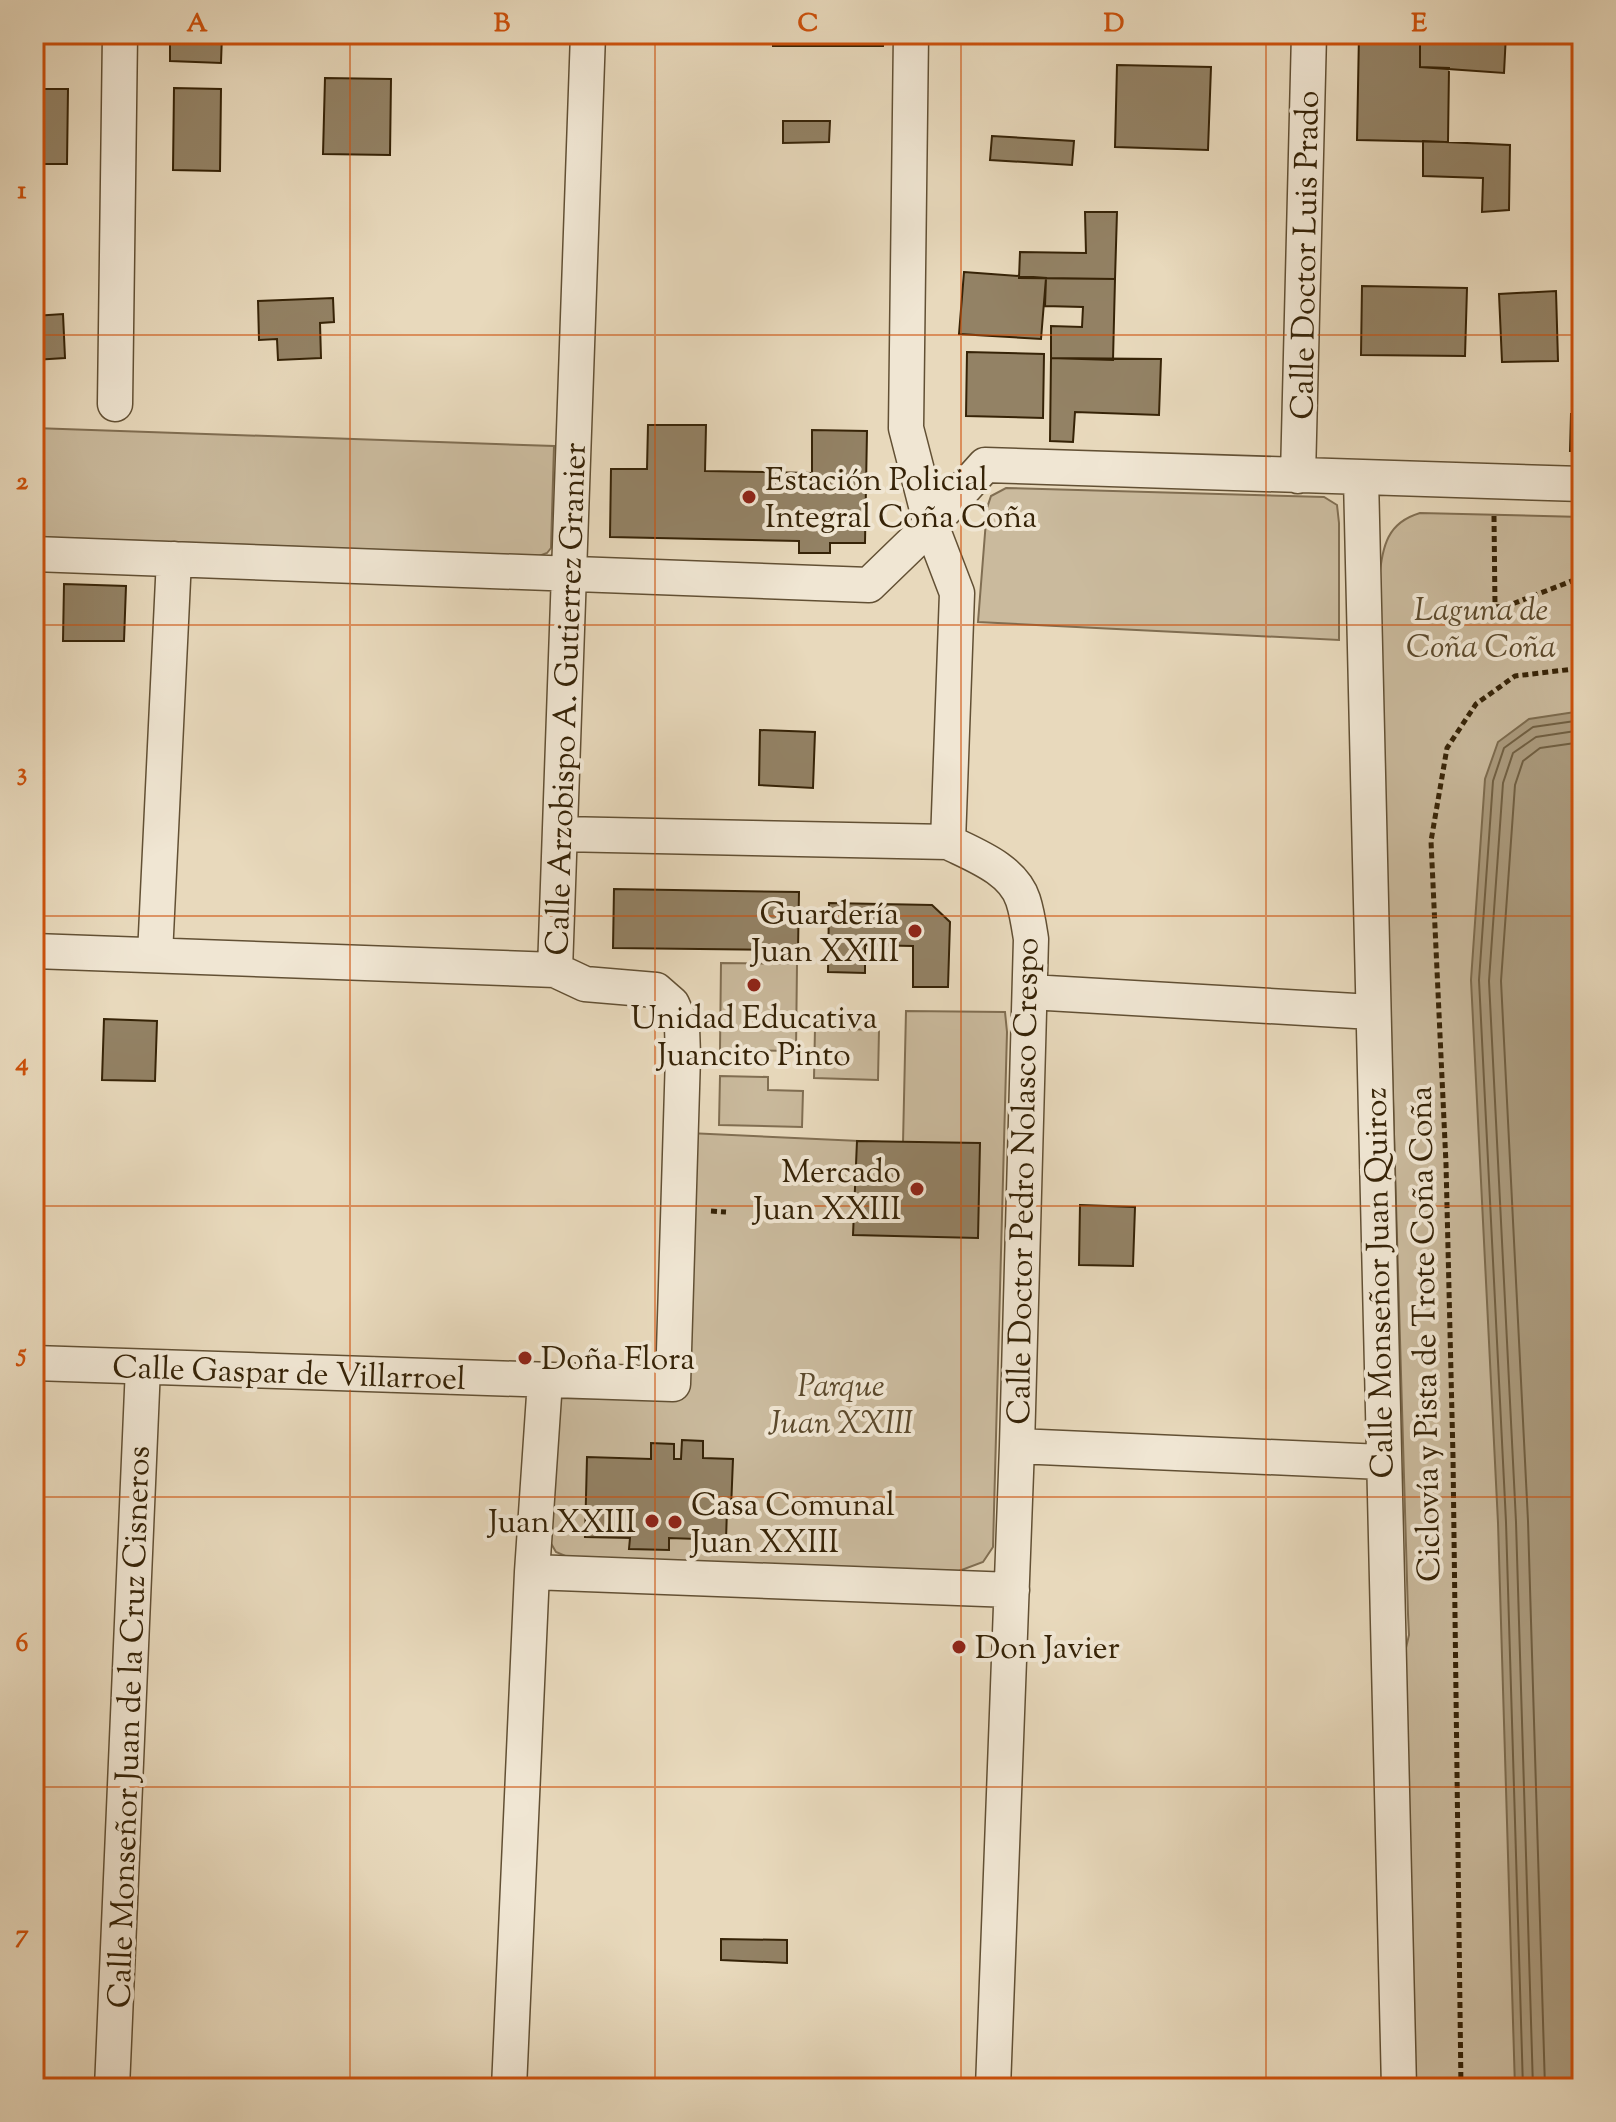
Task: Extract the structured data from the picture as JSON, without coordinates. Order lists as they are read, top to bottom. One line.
{"streets":{"street":["Calle Doctor Luis Prado","Calle Arzobispo A. Gutierrez Granier","Calle Doctor Pedro Nolasco Crespo","Calle Monseñor Juan Quiroz","Calle Gaspar de Villarroel","Calle Monseñor Juan de la Cruz Cisneros"],"path":["Ciclovía y Pista de Trote Coña Coña"]},"crossings":[["Calle Arzobispo A. Gutierrez Granier","Calle Gaspar de Villarroel"],["Calle Gaspar de Villarroel","Calle Monseñor Juan de la Cruz Cisneros"]],"parks":["Laguna de Coña Coña","Parque Juan XXIII"],"places":["Estación Policial Integral Coña Coña","Guardería Juan XXIII","Unidad Educativa Juancito Pinto","Mercado Juan XXIII","Doña Flora","Juan XXIII","Casa Comunal Juan XXIII","Don Javier"],"grid":{"columns":["A","B","C","D","E"],"rows":["1","2","3","4","5","6","7"]}}
